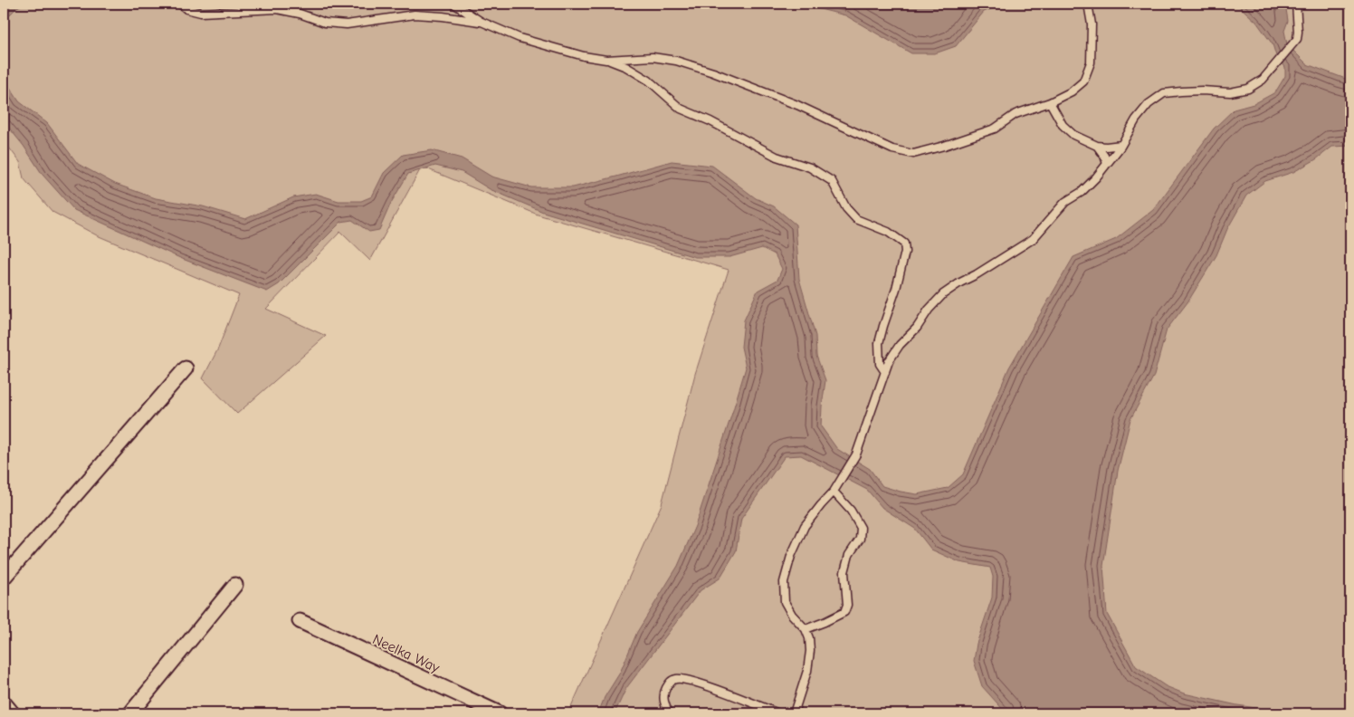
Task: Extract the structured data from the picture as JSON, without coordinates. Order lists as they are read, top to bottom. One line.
{"streets":{"street":["Neelka Way"]}}
